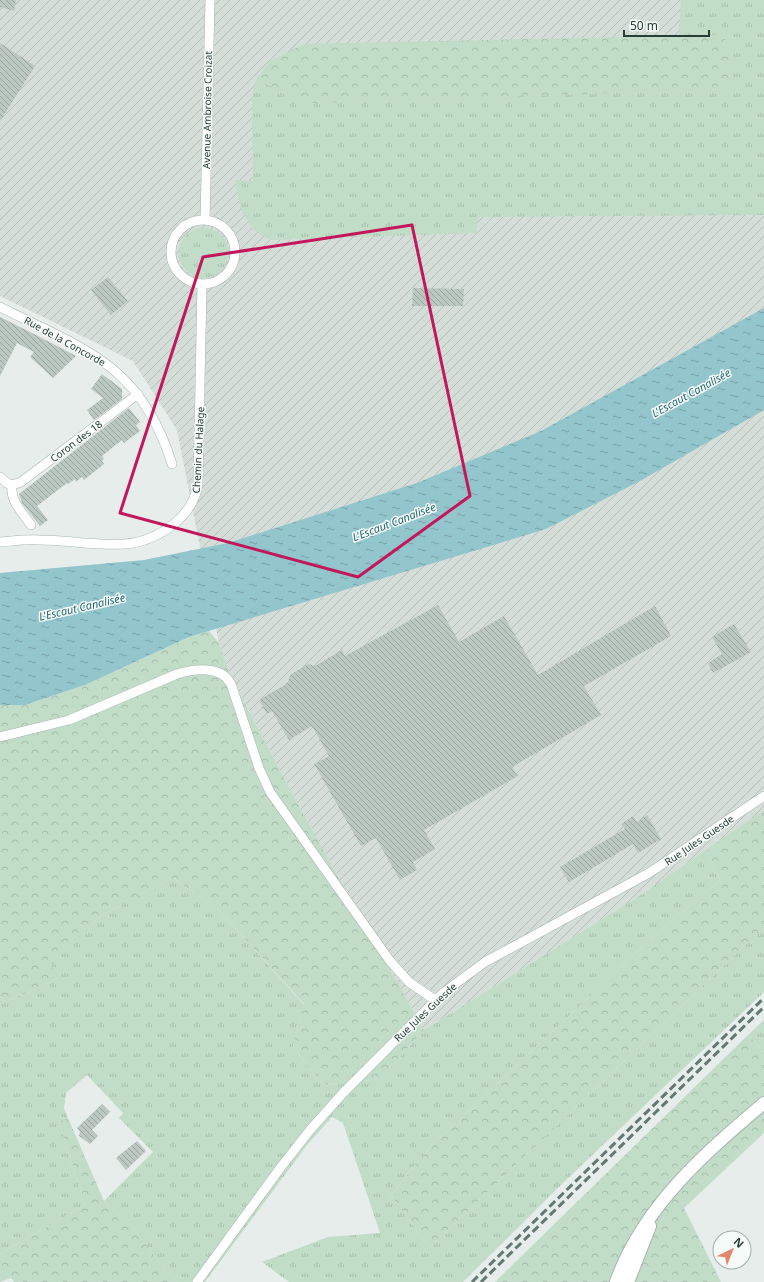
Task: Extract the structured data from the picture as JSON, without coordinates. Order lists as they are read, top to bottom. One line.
{"streets":{"street":["Avenue Ambroise Croizat","Rue de la Concorde","Coron des 18","Chemin du Halage","Rue Jules Guesde"]},"crossings":[["Avenue Ambroise Croizat","Chemin du Halage"],["Rue de la Concorde","Coron des 18"]],"water":["L'Escaut Canalisée"],"scale_bar":"50 m","north":"top right"}
